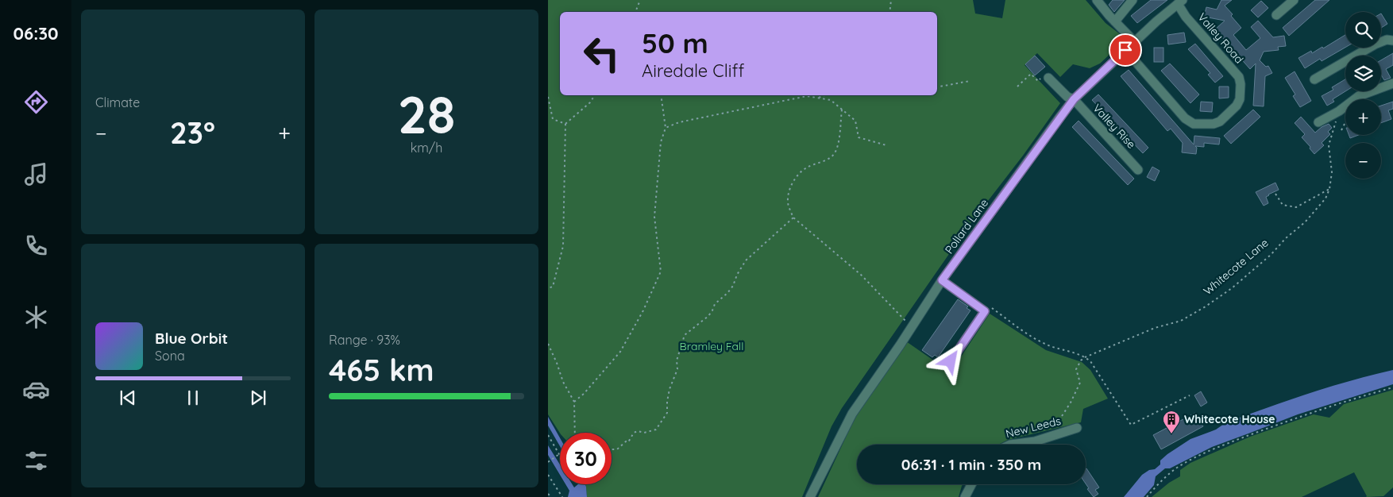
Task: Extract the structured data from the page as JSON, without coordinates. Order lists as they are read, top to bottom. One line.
{"streets":{"street":["Valley Road","Valley Rise","Pollard Lane","New Leeds"],"path":["Whitecote Lane"]},"crossings":[["Valley Road","Pollard Lane"],["Valley Rise","Pollard Lane"]],"parks":["Bramley Fall"],"places":{"building":["Whitecote House"]},"page":{"tabs":"06:30","tile":["Climate",["28","km/h"],["Range · 93%","465 km"]],"map_buttons":["+","−"],"turn":["50 m","Airedale Cliff"],"heat":["−","23°","+"],"song":["Blue Orbit","Sona"],"limit":"30","trip":"06:31 · 1 min · 350 m"}}
